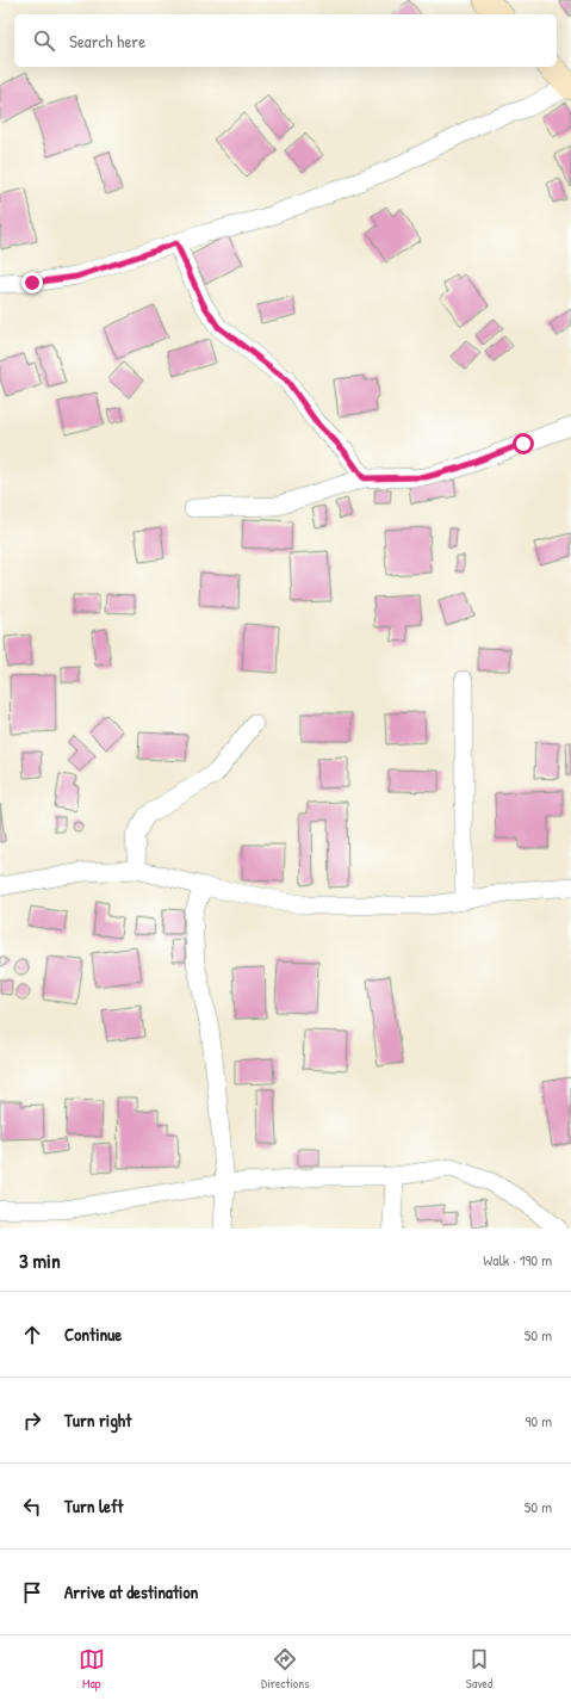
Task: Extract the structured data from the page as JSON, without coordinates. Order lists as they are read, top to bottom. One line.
{"page":{"search":"Search here","heading":["3 min","Walk · 190 m"],"list":[["Continue","50 m"],["Turn right","90 m"],["Turn left","50 m"],"Arrive at destination"],"nav":["Map","Directions","Saved"]}}
